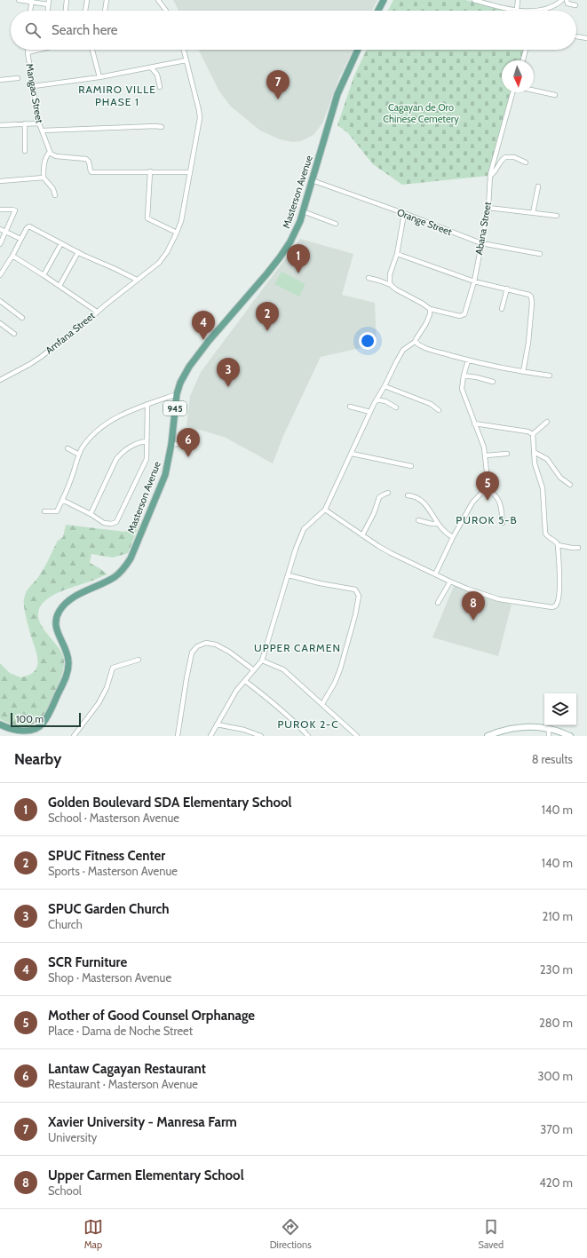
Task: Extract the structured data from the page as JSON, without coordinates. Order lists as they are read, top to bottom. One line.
{"streets":{"main road":["Masterson Avenue","945"],"street":["Mangao Street","Orange Street","Abana Street","Amfana Street"]},"crossings":[["Masterson Avenue","Orange Street"],["Orange Street","Abana Street"]],"districts":["RAMIRO VILLE PHASE 1","PUROK 5-B","UPPER CARMEN","PUROK 2-C"],"parks":["Cagayan de Oro Chinese Cemetery"],"scale_bar":"100 m","north":"bottom","page":{"search":"Search here","pins":["7","1","2","4","3","6","5","8"],"scale":"100 m","heading":["Nearby","8 results"],"list":[{"mark":"1","name":"Golden Boulevard SDA Elementary School","note":"School · Masterson Avenue","value":"140 m"},{"mark":"2","name":"SPUC Fitness Center","note":"Sports · Masterson Avenue","value":"140 m"},{"mark":"3","name":"SPUC Garden Church","note":"Church","value":"210 m"},{"mark":"4","name":"SCR Furniture","note":"Shop · Masterson Avenue","value":"230 m"},{"mark":"5","name":"Mother of Good Counsel Orphanage","note":"Place · Dama de Noche Street","value":"280 m"},{"mark":"6","name":"Lantaw Cagayan Restaurant","note":"Restaurant · Masterson Avenue","value":"300 m"},{"mark":"7","name":"Xavier University - Manresa Farm","note":"University","value":"370 m"},{"mark":"8","name":"Upper Carmen Elementary School","note":"School","value":"420 m"}],"nav":["Map","Directions","Saved"]}}
